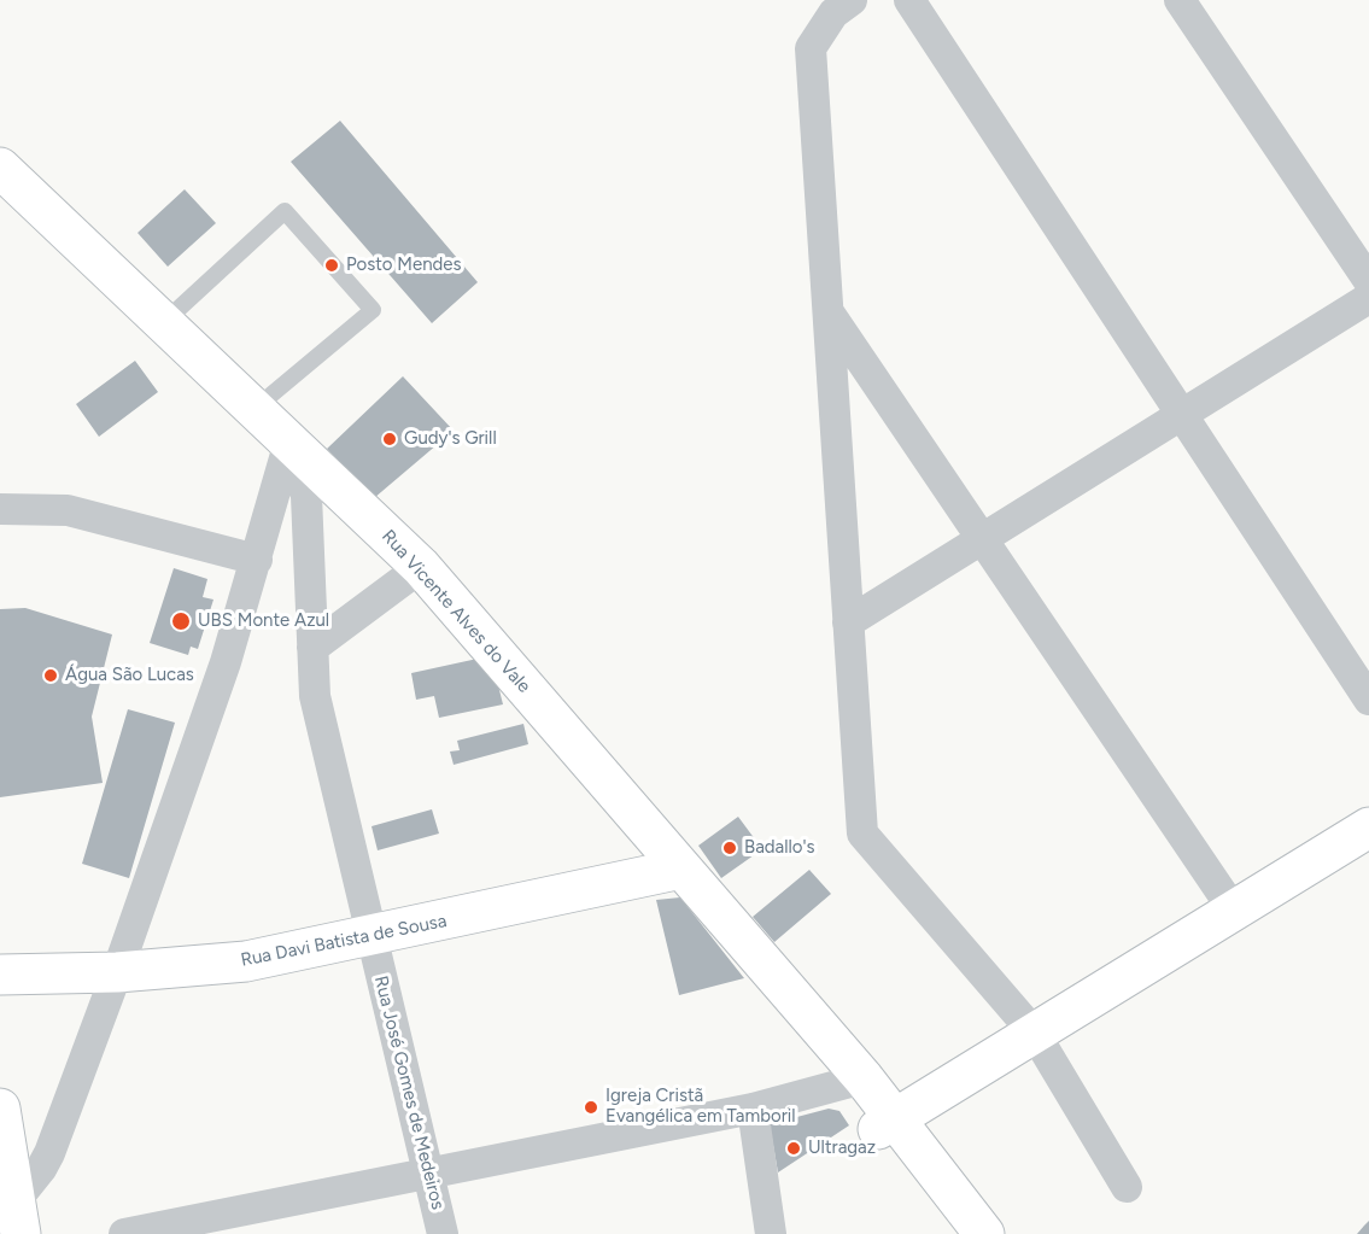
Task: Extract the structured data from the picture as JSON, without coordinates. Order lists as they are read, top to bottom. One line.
{"streets":{"main road":["Rua Vicente Alves do Vale","Rua Davi Batista de Sousa"],"street":["Rua José Gomes de Medeiros"]},"crossings":[["Rua Vicente Alves do Vale","Rua Davi Batista de Sousa"],["Rua Vicente Alves do Vale","Rua José Gomes de Medeiros"],["Rua Davi Batista de Sousa","Rua José Gomes de Medeiros"]],"places":["Posto Mendes","Gudy's Grill","UBS Monte Azul","Água São Lucas","Badallo's","Igreja Cristã Evangélica em Tamboril","Ultragaz"]}
